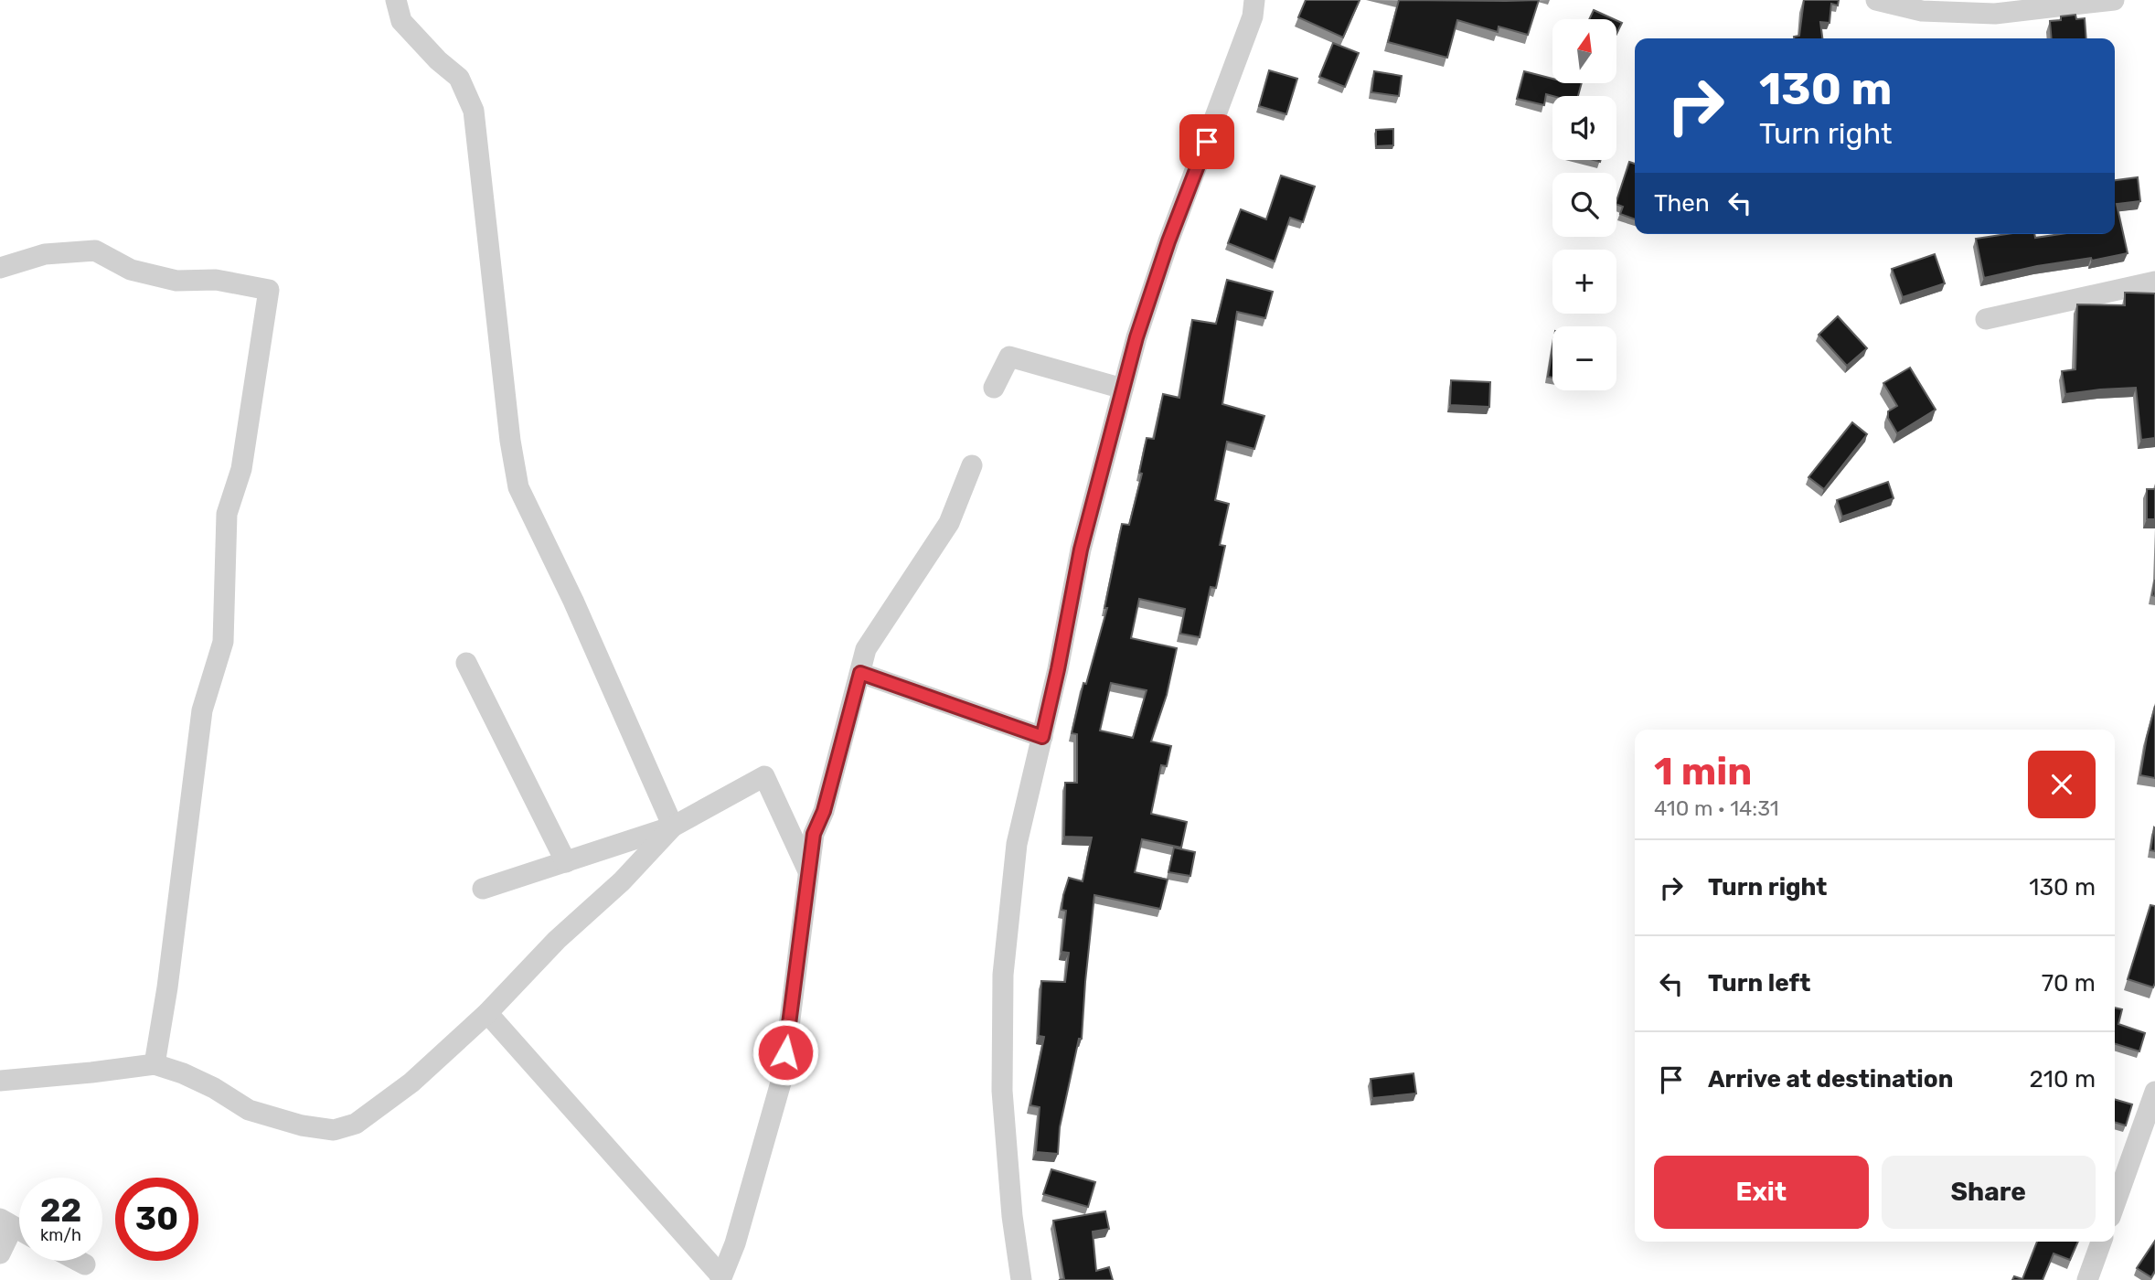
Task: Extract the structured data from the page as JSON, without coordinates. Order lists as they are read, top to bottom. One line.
{"north":"top","page":{"map_buttons":["+","−"],"turn":["130 m","Turn right"],"then":"Then","heading":["1 min","410 m · 14:31"],"list":[{"name":"Turn right","value":"130 m"},{"name":"Turn left","value":"70 m"},{"name":"Arrive at destination","value":"210 m"}],"buttons":["Exit","Share"],"speed":"22 km/h","limit":"30"}}
